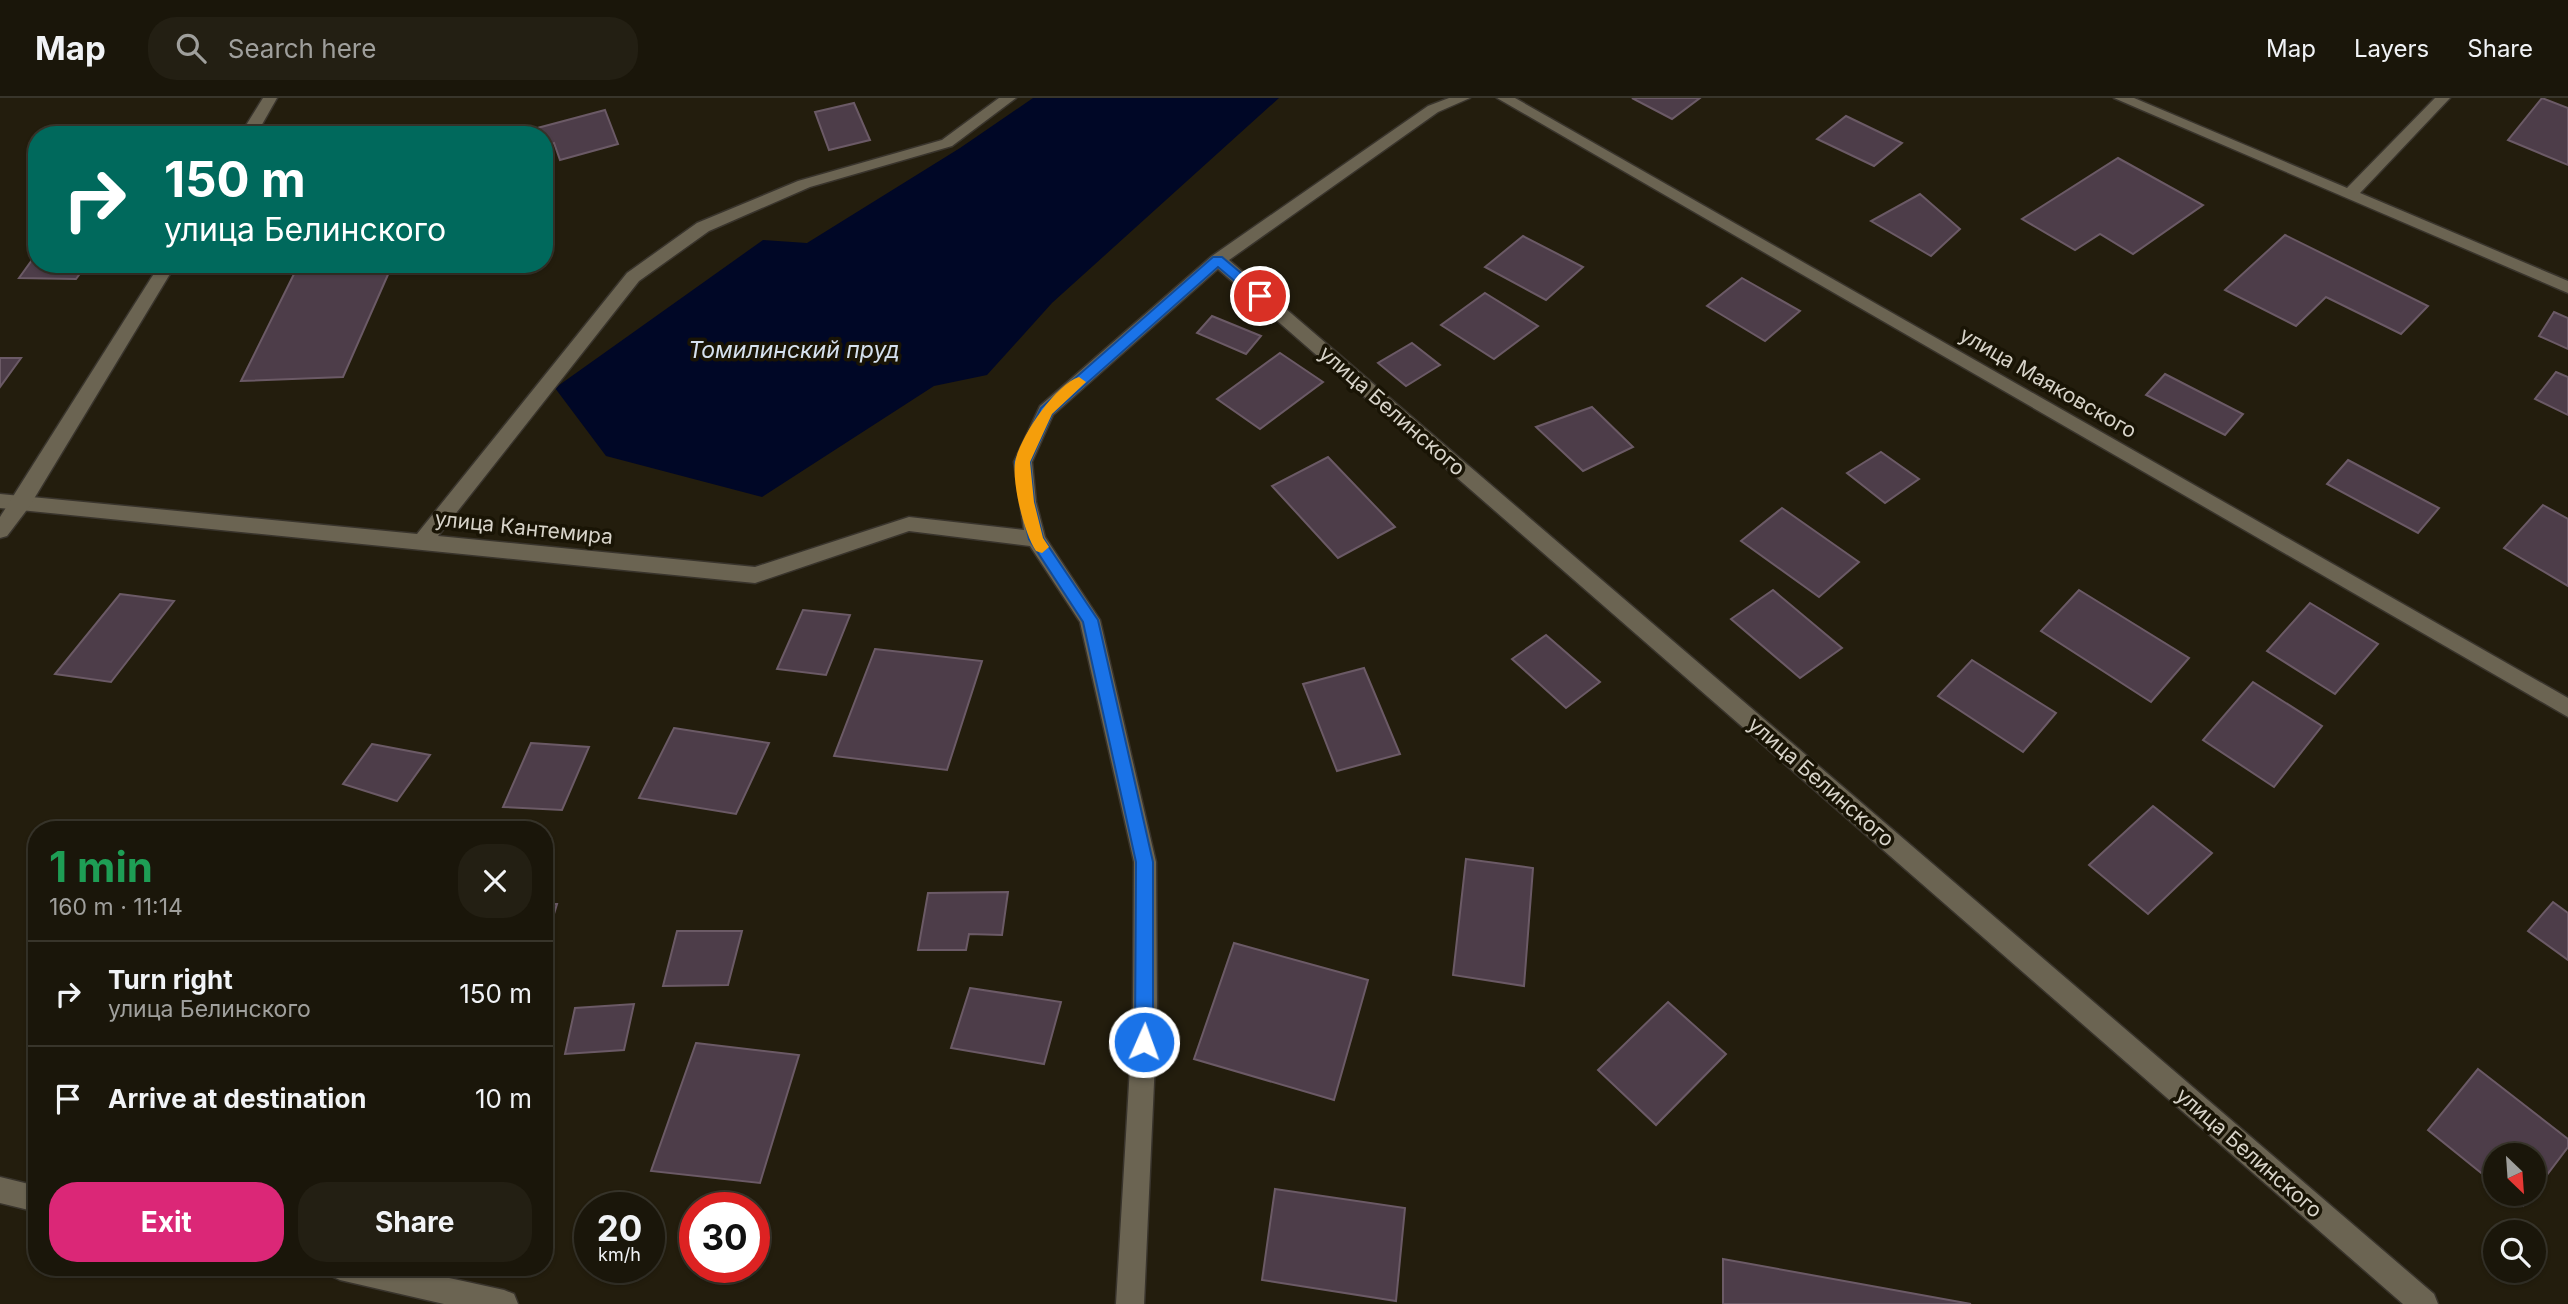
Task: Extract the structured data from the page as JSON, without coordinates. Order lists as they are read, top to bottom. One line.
{"streets":{"street":["улица Маяковского","улица Белинского","улица Кантемира"]},"water":["Томилинский пруд"],"north":"bottom right","page":{"header":"Map","search":"Search here","nav":["Map","Layers","Share"],"turn":["150 m","улица Белинского"],"heading":["1 min","160 m · 11:14"],"list":[{"name":"Turn right","note":"улица Белинского","value":"150 m"},{"name":"Arrive at destination","value":"10 m"}],"buttons":["Exit","Share"],"speed":"20 km/h","limit":"30"}}
